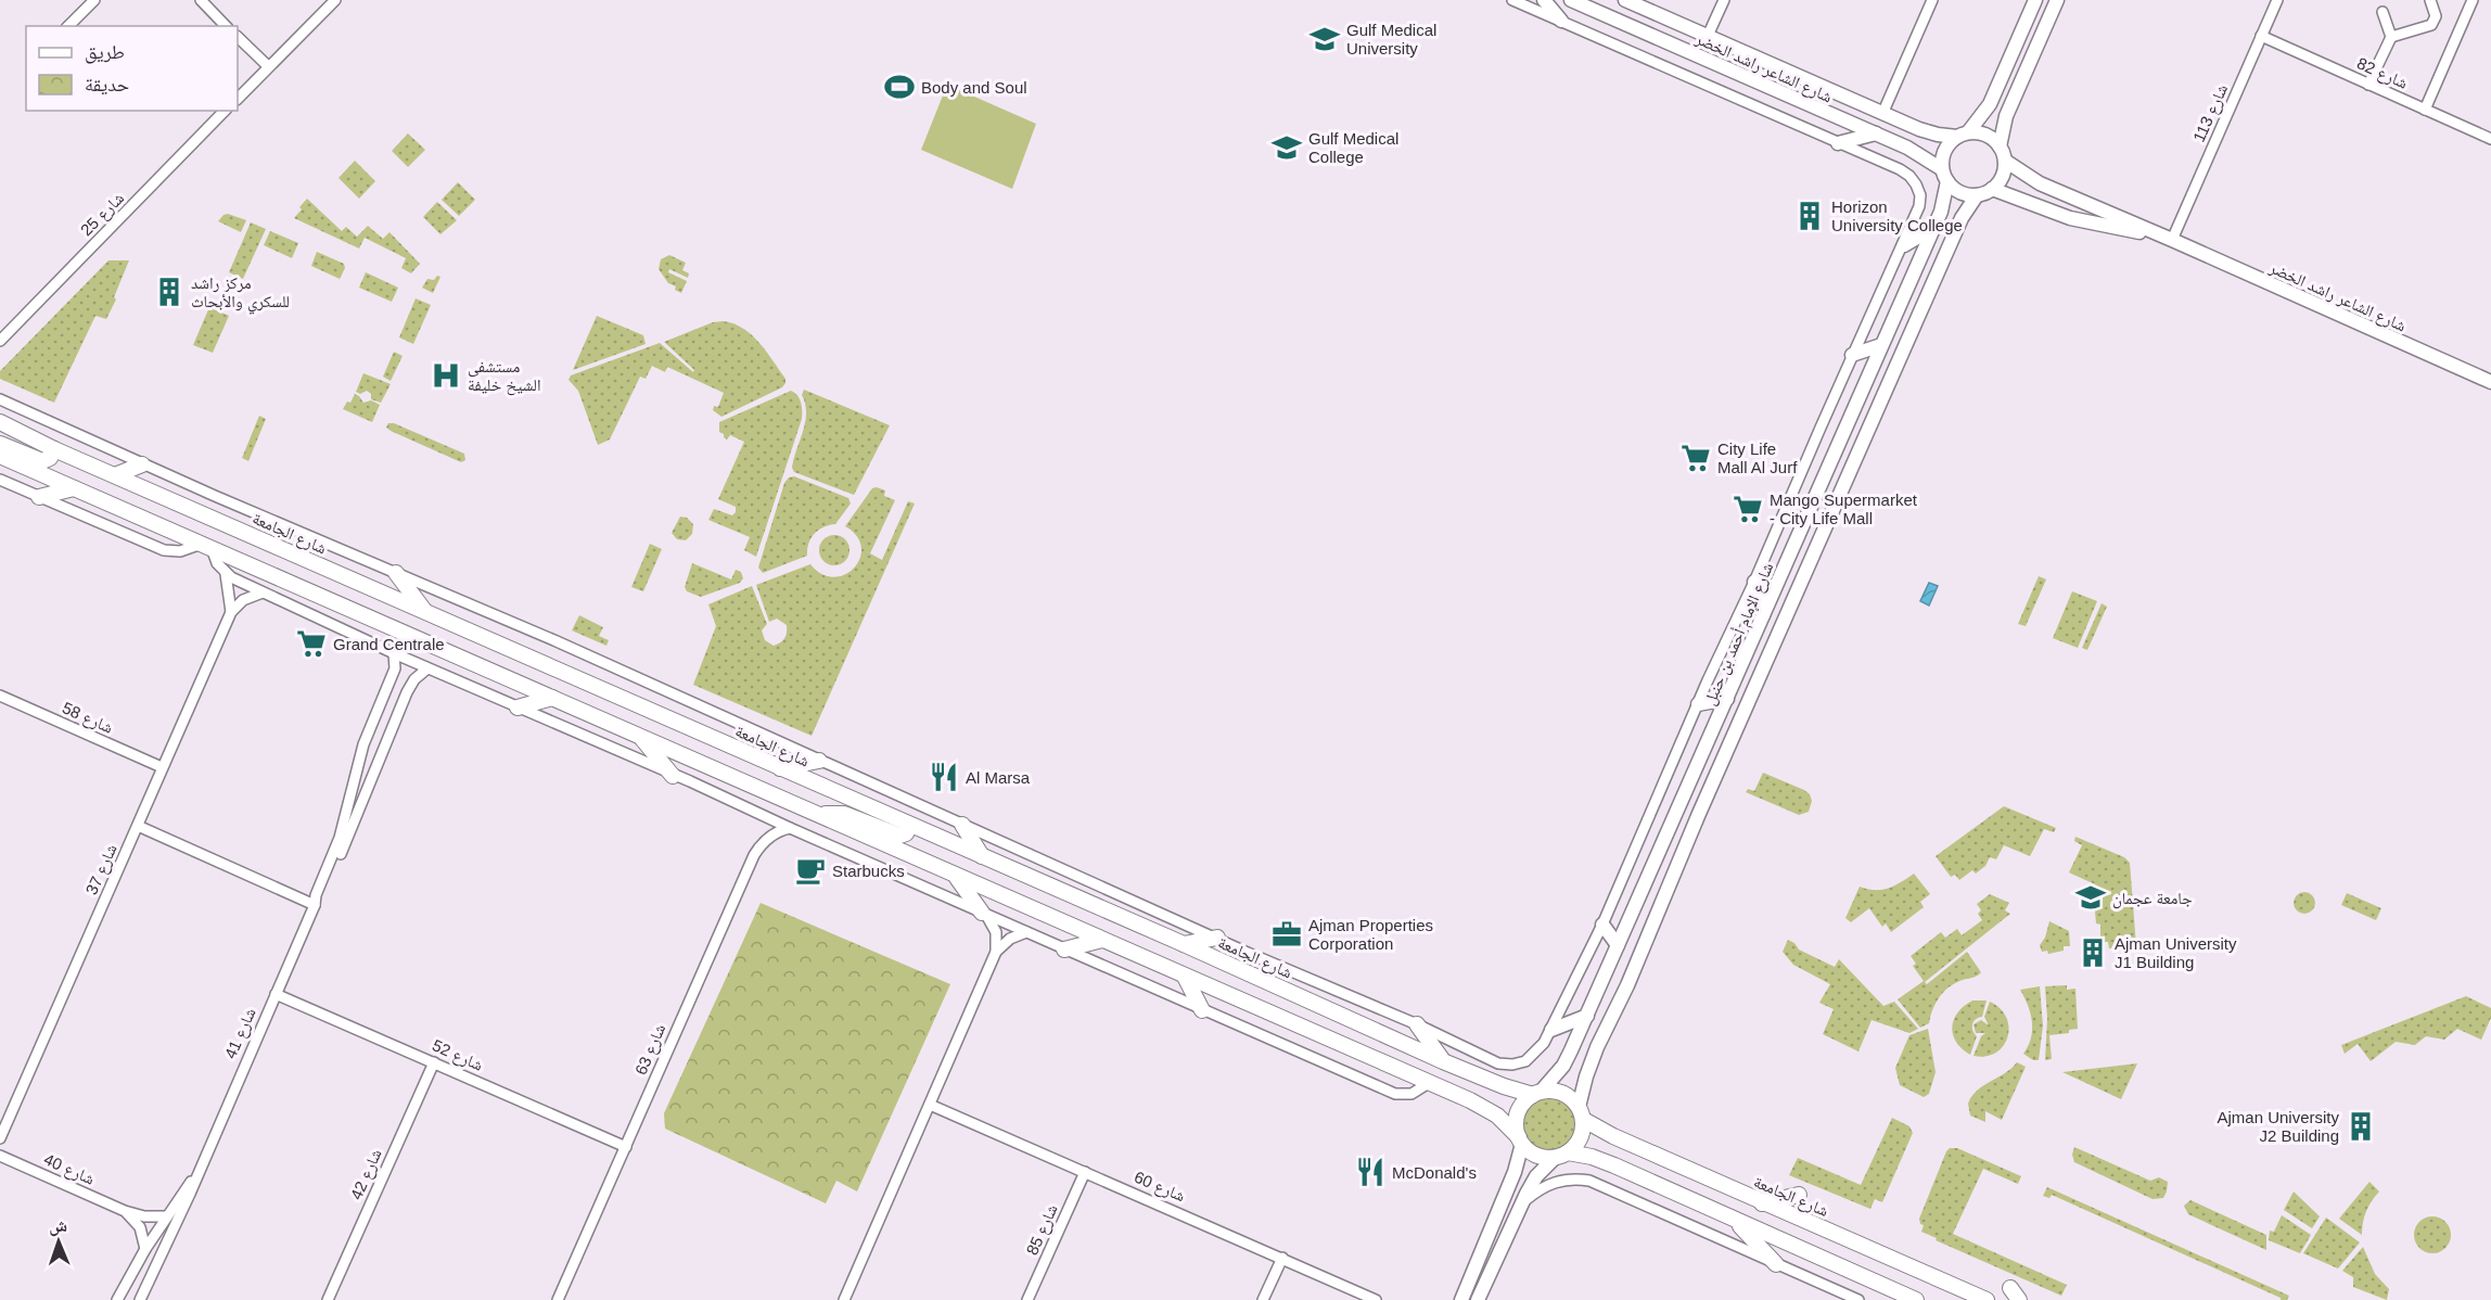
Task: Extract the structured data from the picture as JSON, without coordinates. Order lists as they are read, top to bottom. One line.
{"streets":{"main road":["شارع الجامعة"],"street":["شارع الشاعر راشد الخضر","شارع 82","شارع 113","شارع 25","شارع الإمام أحمد بن حنبل","شارع 58","شارع 37","شارع 41","شارع 63","شارع 52","شارع 40","شارع 42","شارع 60","شارع 85"]},"crossings":[["شارع الشاعر راشد الخضر","شارع 113"],["شارع الشاعر راشد الخضر","شارع الإمام أحمد بن حنبل"],["شارع 82","شارع 113"],["شارع الجامعة","شارع الإمام أحمد بن حنبل"],["شارع 58","شارع 37"],["شارع 41","شارع 52"],["شارع 41","شارع 40"],["شارع 63","شارع 52"],["شارع 52","شارع 42"],["شارع 60","شارع 85"]],"places":{"school or university":["Gulf Medical University","Gulf Medical College","جامعة عجمان"],"sports":["Body and Soul"],"building":["Horizon University College","مركز راشد للسكري والأبحاث","Ajman University J1 Building","Ajman University J2 Building"],"hospital":["مستشفى الشيخ خليفة"],"supermarket":["City Life Mall Al Jurf","Mango Supermarket - City Life Mall","Grand Centrale"],"restaurant":["Al Marsa","McDonald's"],"cafe":["Starbucks"],"office":["Ajman Properties Corporation"]},"legend":["طريق","حديقة"],"north":"top"}
